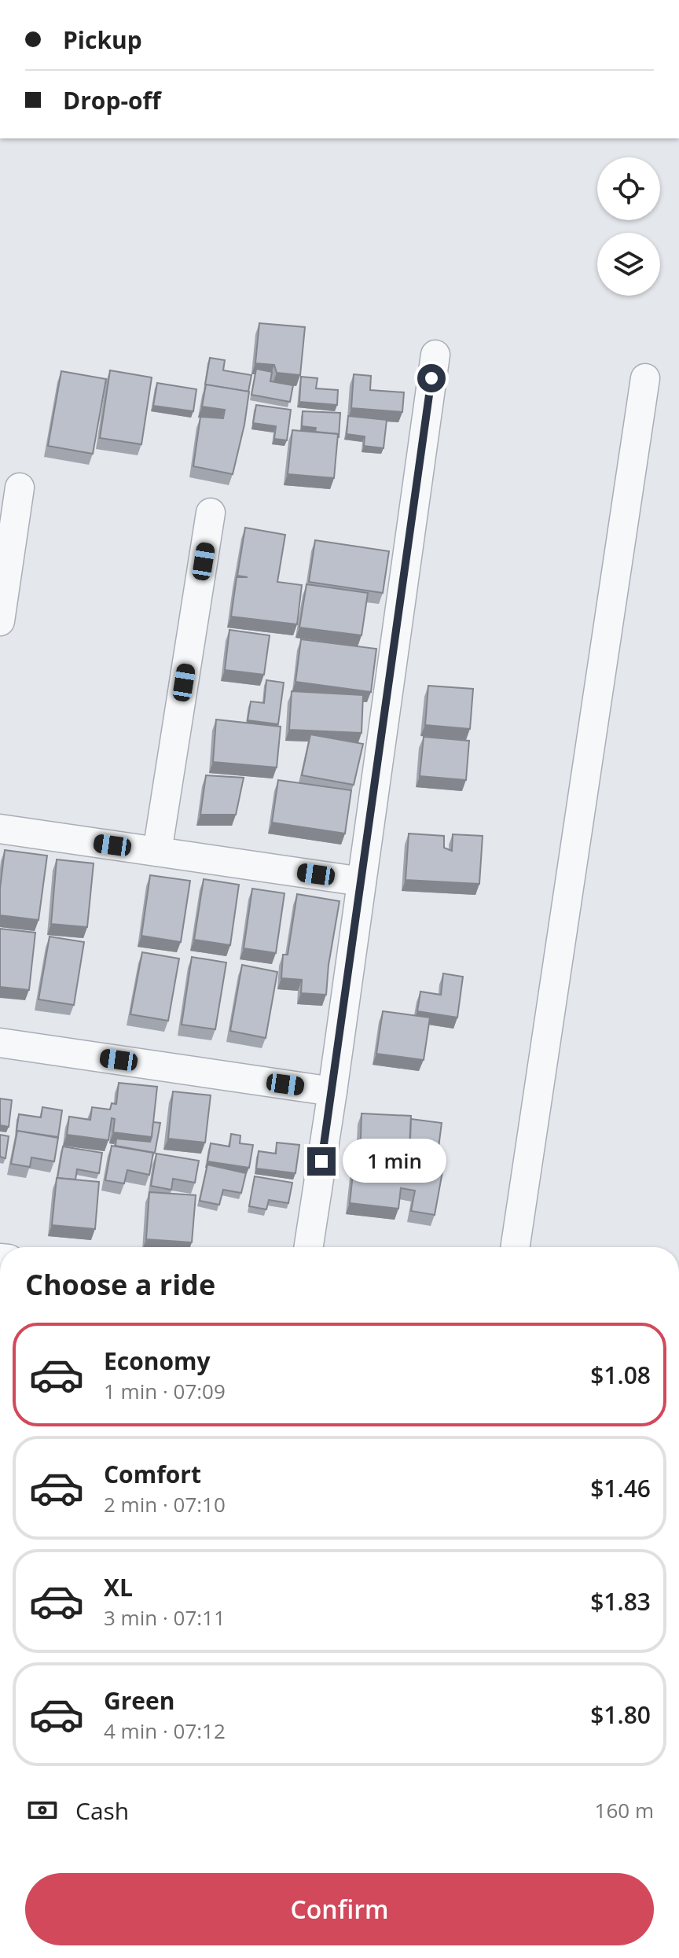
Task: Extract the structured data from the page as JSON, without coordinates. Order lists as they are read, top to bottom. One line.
{"page":{"banner":["Pickup","Drop-off"],"bubble":"1 min","heading":"Choose a ride","list":[{"name":"Economy","note":"1 min · 07:09","value":"$1.08"},{"name":"Comfort","note":"2 min · 07:10","value":"$1.46"},{"name":"XL","note":"3 min · 07:11","value":"$1.83"},{"name":"Green","note":"4 min · 07:12","value":"$1.80"}],"pay":["Cash","160 m"],"buttons":"Confirm"}}
